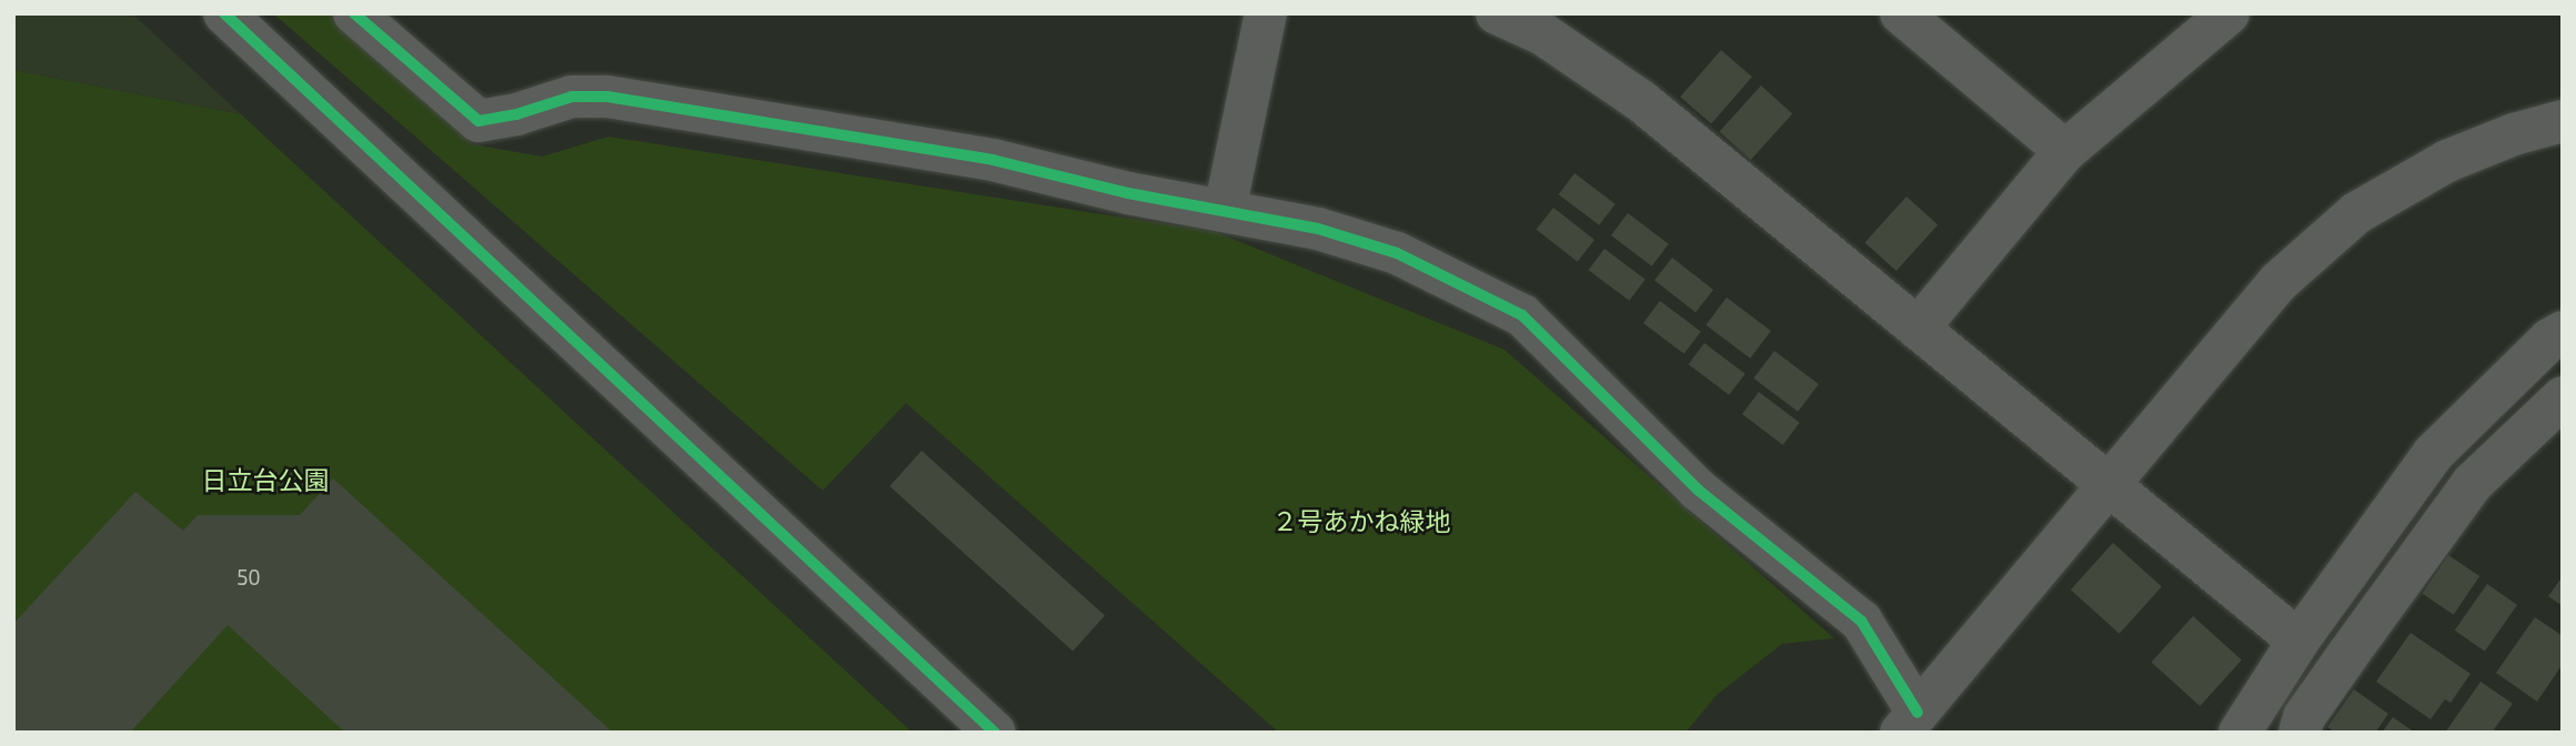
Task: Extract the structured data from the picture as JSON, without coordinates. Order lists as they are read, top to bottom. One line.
{"parks":["日立台公園","２号あかね緑地"],"house_numbers":["50"]}
